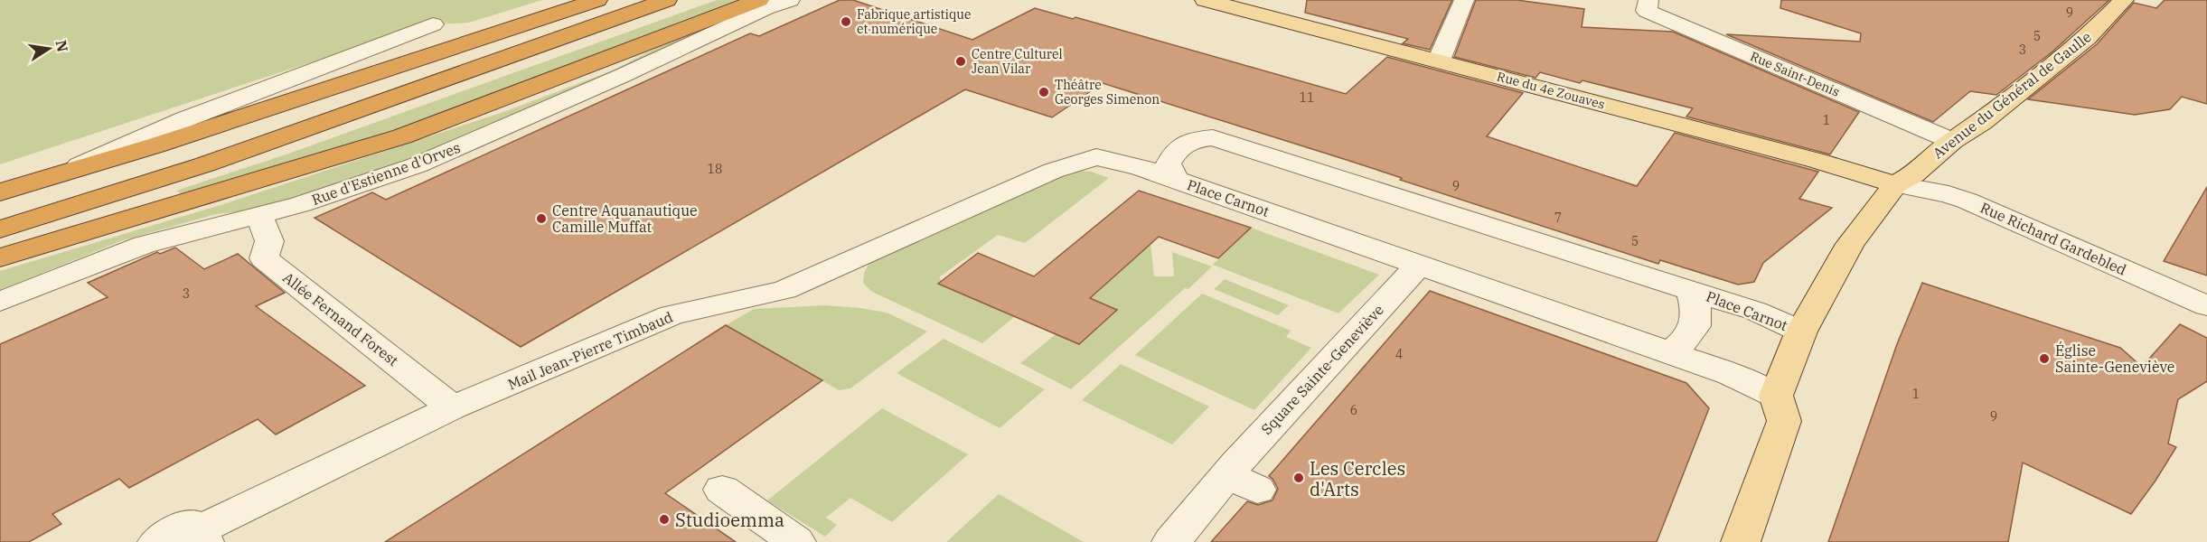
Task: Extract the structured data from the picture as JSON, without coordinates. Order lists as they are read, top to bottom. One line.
{"streets":{"main road":["Rue du 4e Zouaves","Avenue du Général de Gaulle"],"street":["Rue Saint-Denis","Rue d'Estienne d'Orves","Place Carnot","Rue Richard Gardebled","Allée Fernand Forest","Mail Jean-Pierre Timbaud","Square Sainte-Geneviève"]},"crossings":[["Rue Saint-Denis","Avenue du Général de Gaulle"],["Rue du 4e Zouaves","Avenue du Général de Gaulle"],["Rue du 4e Zouaves","Rue Richard Gardebled"],["Avenue du Général de Gaulle","Rue Richard Gardebled"],["Rue d'Estienne d'Orves","Allée Fernand Forest"],["Place Carnot","Mail Jean-Pierre Timbaud"],["Place Carnot","Square Sainte-Geneviève"],["Allée Fernand Forest","Mail Jean-Pierre Timbaud"]],"places":["Fabrique artistique et numérique","Centre Culturel Jean Vilar","Théâtre Georges Simenon","Centre Aquanautique Camille Muffat","Église Sainte-Geneviève","Les Cercles d'Arts","Studioemma"],"house_numbers":["9","5","3","11","1","18","9","7","5","3","4","1","6","9"],"north":"right"}
